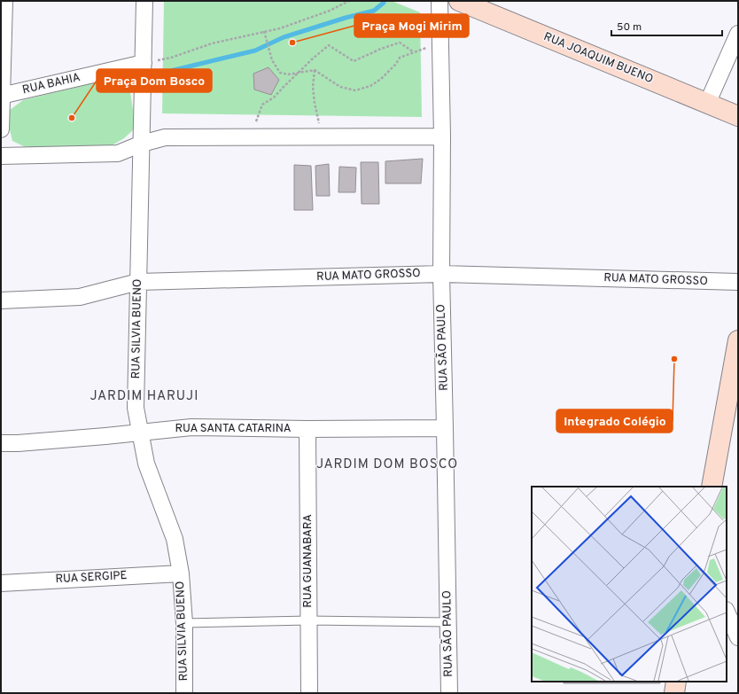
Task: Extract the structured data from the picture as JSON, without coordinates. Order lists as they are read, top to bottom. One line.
{"streets":{"street":["RUA JOAQUIM BUENO","RUA BAHIA","RUA MATO GROSSO","RUA SILVIA BUENO","RUA SÃO PAULO","RUA SANTA CATARINA","RUA GUANABARA","RUA SERGIPE"]},"crossings":[["RUA BAHIA","RUA SILVIA BUENO"],["RUA MATO GROSSO","RUA SILVIA BUENO"],["RUA MATO GROSSO","RUA SÃO PAULO"],["RUA SILVIA BUENO","RUA SANTA CATARINA"],["RUA SILVIA BUENO","RUA SERGIPE"],["RUA SÃO PAULO","RUA SANTA CATARINA"],["RUA SANTA CATARINA","RUA GUANABARA"]],"districts":["JARDIM HARUJI","JARDIM DOM BOSCO"],"places":["Praça Mogi Mirim","Praça Dom Bosco","Integrado Colégio"],"scale_bar":"50 m"}
